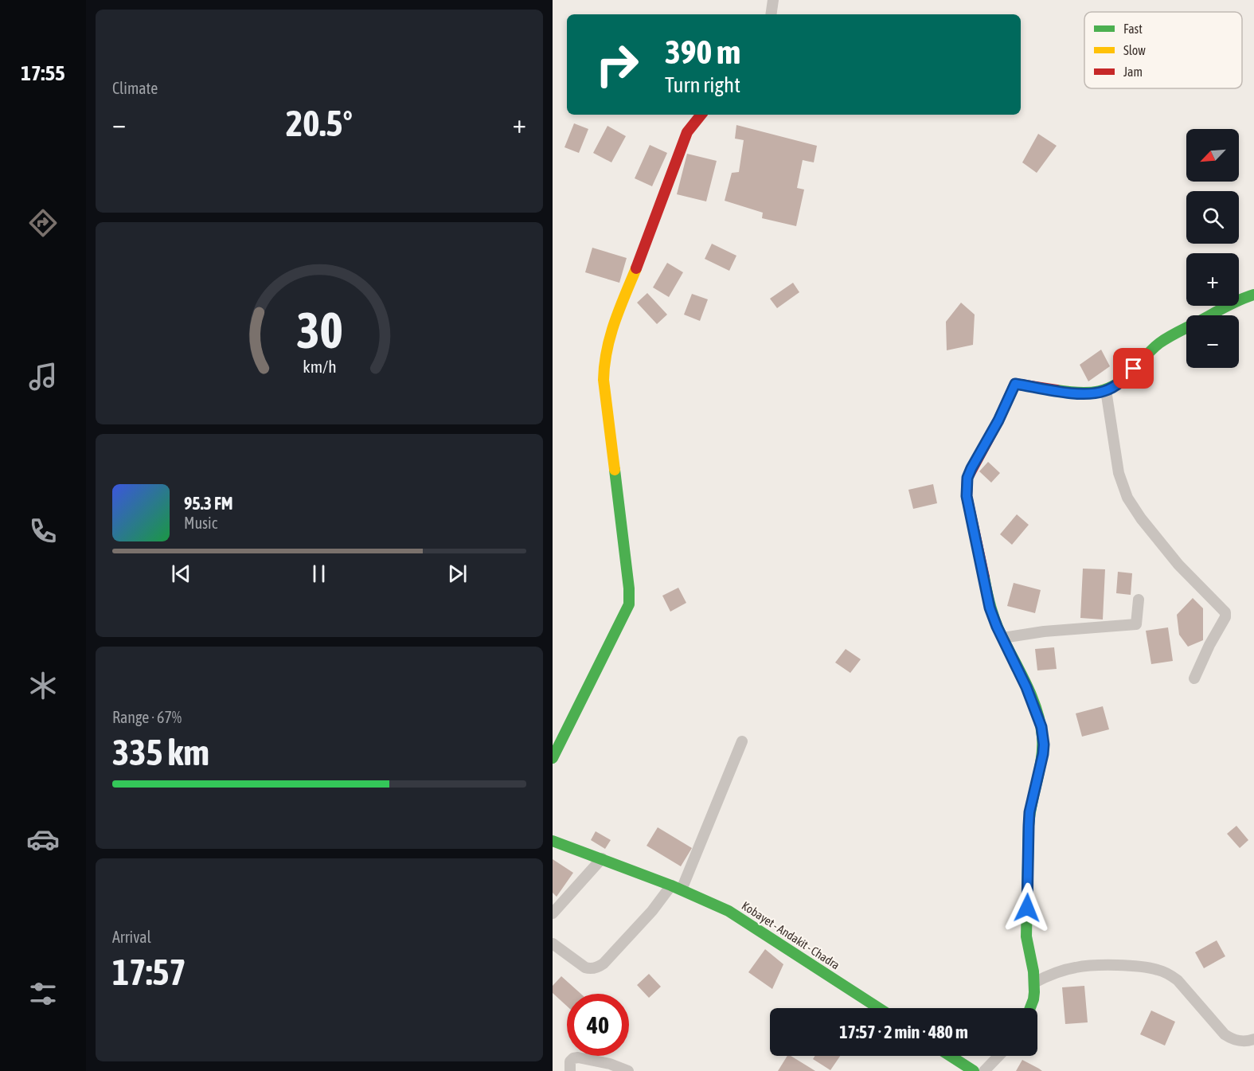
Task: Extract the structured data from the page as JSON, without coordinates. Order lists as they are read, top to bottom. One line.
{"streets":{"street":["Kobayet - Andakit - Chadra"]},"legend":["Fast","Slow","Jam"],"north":"bottom left","page":{"tabs":"17:55","tile":["Climate",["Range · 67%","335 km"],["Arrival","17:57"]],"turn":["390 m","Turn right"],"heat":["−","20.5°","+"],"map_buttons":["+","−"],"song":["95.3 FM","Music"],"limit":"40","trip":"17:57 · 2 min · 480 m","gauge":["30","km/h"]}}
